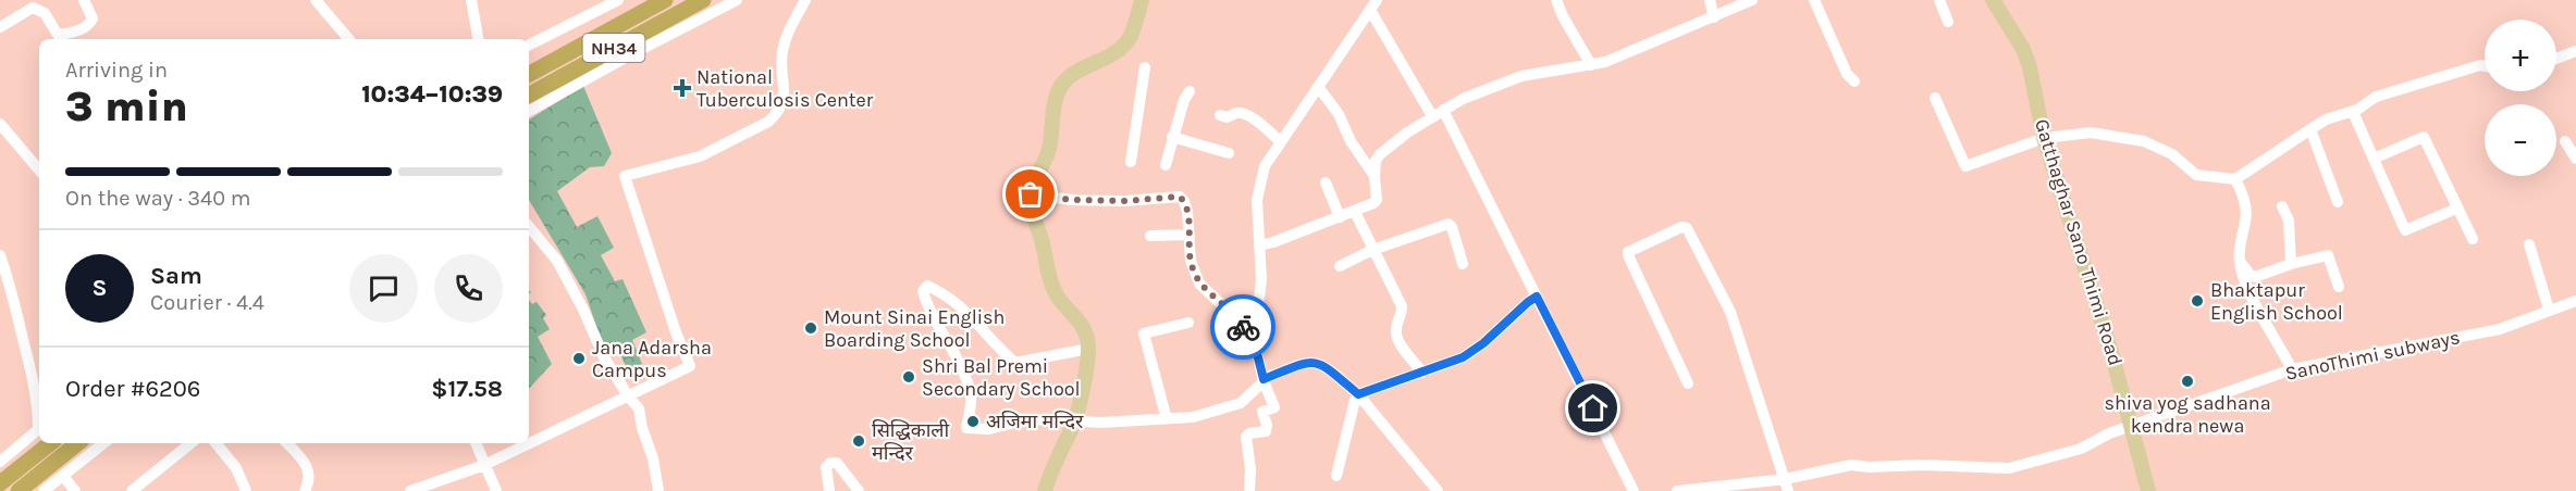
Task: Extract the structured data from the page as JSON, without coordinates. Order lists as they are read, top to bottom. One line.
{"streets":{"highway":["NH34"],"main road":["Gatthaghar Sano Thimi Road"],"street":["SanoThimi subways"]},"crossings":[["Gatthaghar Sano Thimi Road","SanoThimi subways"]],"places":{"health":["National Tuberculosis Center"],"other":["Bhaktapur English School","Mount Sinai English Boarding School","Jana Adarsha Campus","Shri Bal Premi Secondary School","shiva yog sadhana kendra newa","अजिमा मन्दिर","सिद्धिकाली मन्दिर"]},"page":{"map_buttons":["+","−"],"heading":["3 min","Arriving in","10:34–10:39"],"panel":["Sam","Courier · 4.4","Order #6206","$17.58"],"bar":"On the way · 340 m","round":"S"}}
